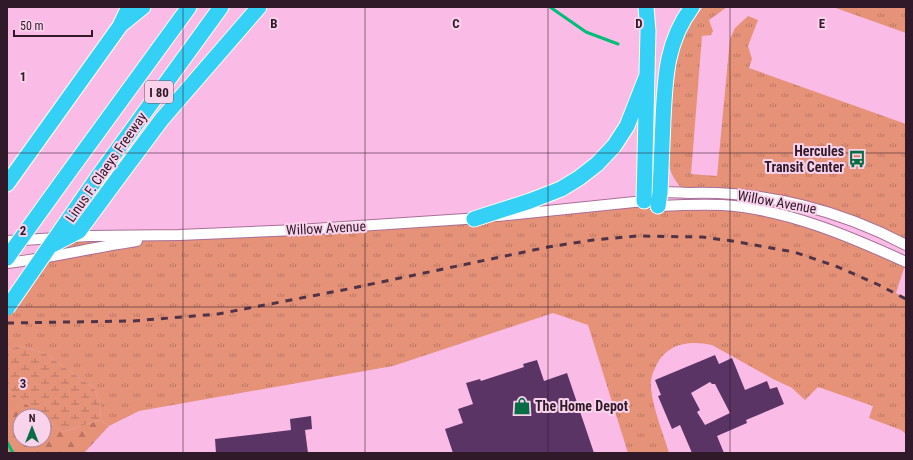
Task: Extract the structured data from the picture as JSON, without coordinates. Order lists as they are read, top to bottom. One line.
{"streets":{"highway":["I 80","Linus F. Claeys Freeway"],"street":["Willow Avenue"]},"places":{"bus stop":["Hercules Transit Center"],"shop":["The Home Depot"]},"scale_bar":"50 m","north":"top","grid":{"columns":["B","C","D","E"],"rows":["1","2","3"]}}
